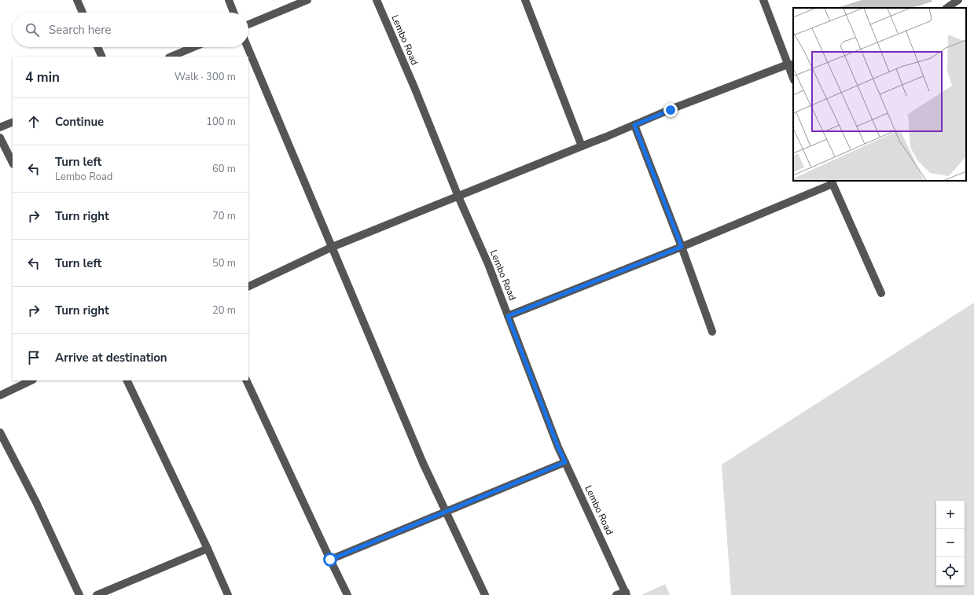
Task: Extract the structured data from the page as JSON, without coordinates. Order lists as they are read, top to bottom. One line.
{"streets":{"street":["Lembo Road"]},"page":{"search":"Search here","heading":["4 min","Walk · 300 m"],"list":[["Continue","100 m"],["Turn left","Lembo Road","60 m"],["Turn right","70 m"],["Turn left","50 m"],["Turn right","20 m"],"Arrive at destination"],"map_buttons":["+","−"]}}
